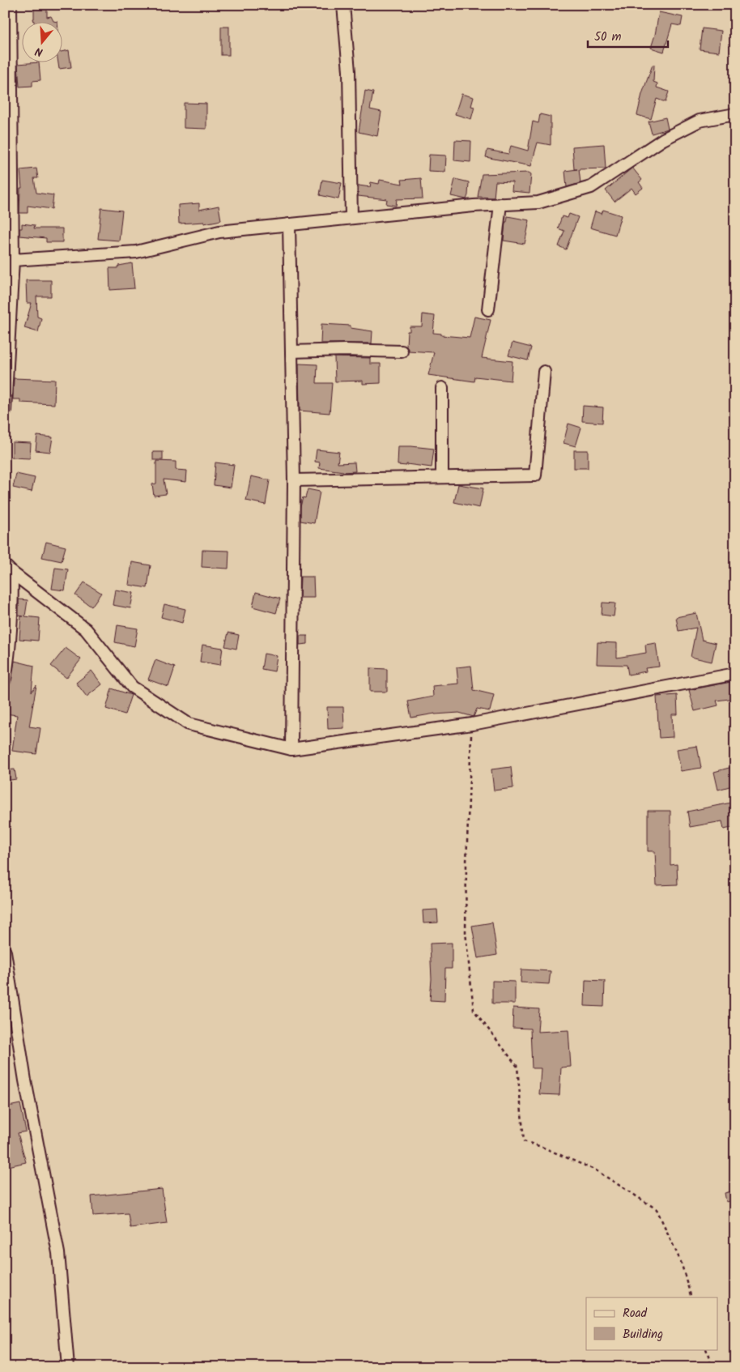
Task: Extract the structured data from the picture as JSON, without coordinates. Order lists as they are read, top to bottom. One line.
{"legend":["Road","Building"],"scale_bar":"50 m","north":"bottom"}
